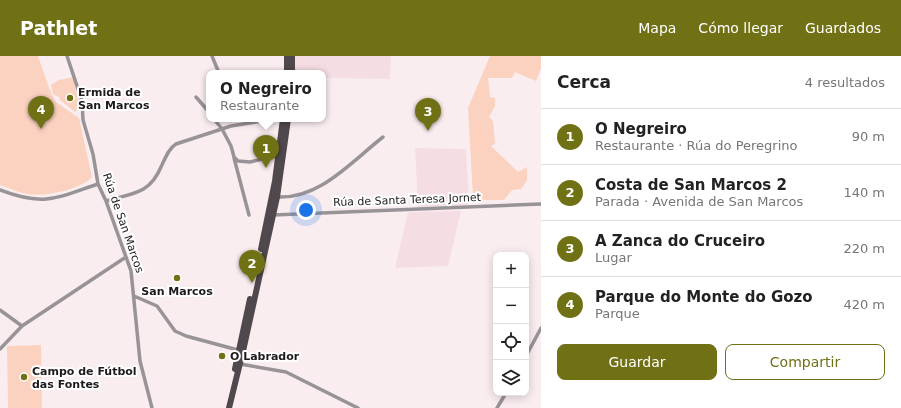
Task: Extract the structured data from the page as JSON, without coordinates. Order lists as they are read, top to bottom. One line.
{"streets":{"street":["Rúa de Santa Teresa Jornet","Rúa de San Marcos"]},"places":["Ermida de San Marcos","San Marcos","O Labrador","Campo de Fútbol das Fontes"],"page":{"header":"Pathlet","nav":["Mapa","Cómo llegar","Guardados"],"heading":["Cerca","4 resultados"],"popup":["O Negreiro","Restaurante"],"pins":["4","3","1","2"],"list":[{"mark":"1","name":"O Negreiro","note":"Restaurante · Rúa do Peregrino","value":"90 m"},{"mark":"2","name":"Costa de San Marcos 2","note":"Parada · Avenida de San Marcos","value":"140 m"},{"mark":"3","name":"A Zanca do Cruceiro","note":"Lugar","value":"220 m"},{"mark":"4","name":"Parque do Monte do Gozo","note":"Parque","value":"420 m"}],"map_buttons":["+","−"],"buttons":["Guardar","Compartir"]}}
